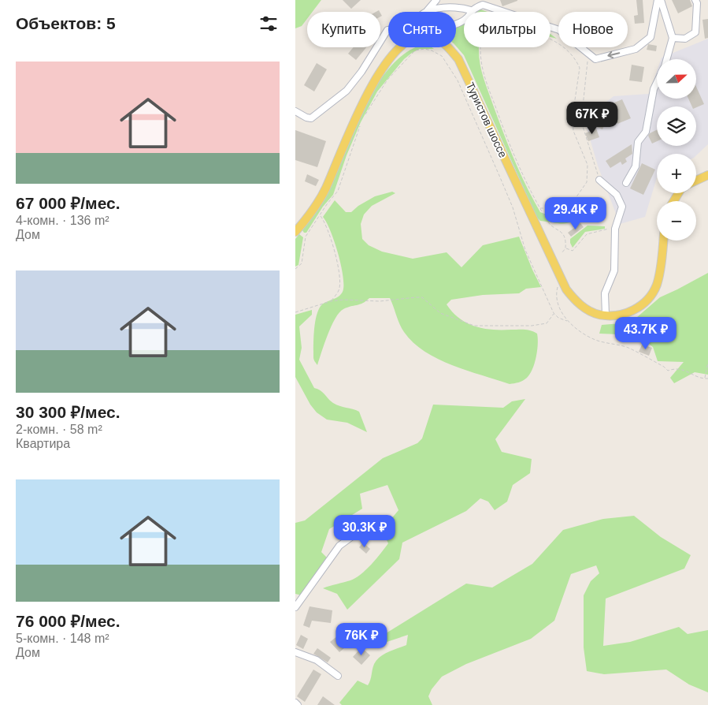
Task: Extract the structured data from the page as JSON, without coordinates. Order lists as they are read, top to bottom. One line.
{"streets":{"main road":["Туристов шоссе"]},"north":"right","page":{"heading":"Объектов: 5","chip":["Купить","Снять","Фильтры","Новое"],"list":[{"name":"67 000 ₽/мес.","note":"4-комн. · 136 m² · Дом"},{"name":"30 300 ₽/мес.","note":"2-комн. · 58 m² · Квартира"},{"name":"76 000 ₽/мес.","note":"5-комн. · 148 m² · Дом"}],"map_buttons":["+","−"],"price":["67K ₽","29.4K ₽","43.7K ₽","30.3K ₽","76K ₽"]}}
